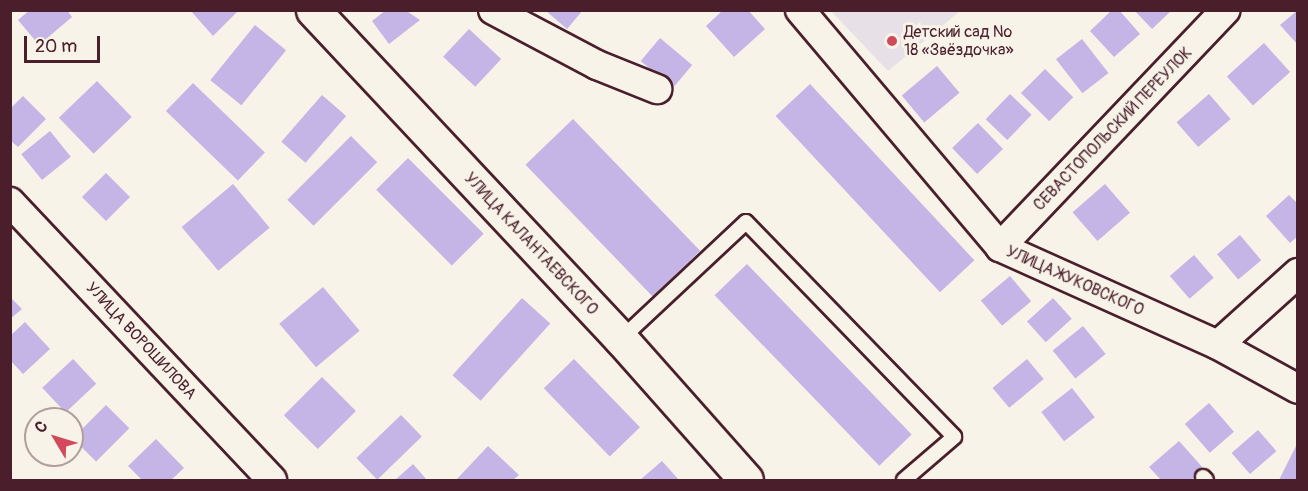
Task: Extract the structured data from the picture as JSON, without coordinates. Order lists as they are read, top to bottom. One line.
{"streets":{"street":["СЕВАСТОПОЛЬСКИЙ ПЕРЕУЛОК","УЛИЦА КАЛАНТАЕВСКОГО","УЛИЦА ЖУКОВСКОГО","УЛИЦА ВОРОШИЛОВА"]},"crossings":[["СЕВАСТОПОЛЬСКИЙ ПЕРЕУЛОК","УЛИЦА ЖУКОВСКОГО"]],"places":["Детский сад № 18 «Звёздочка»"],"scale_bar":"20 m","north":"top left"}
